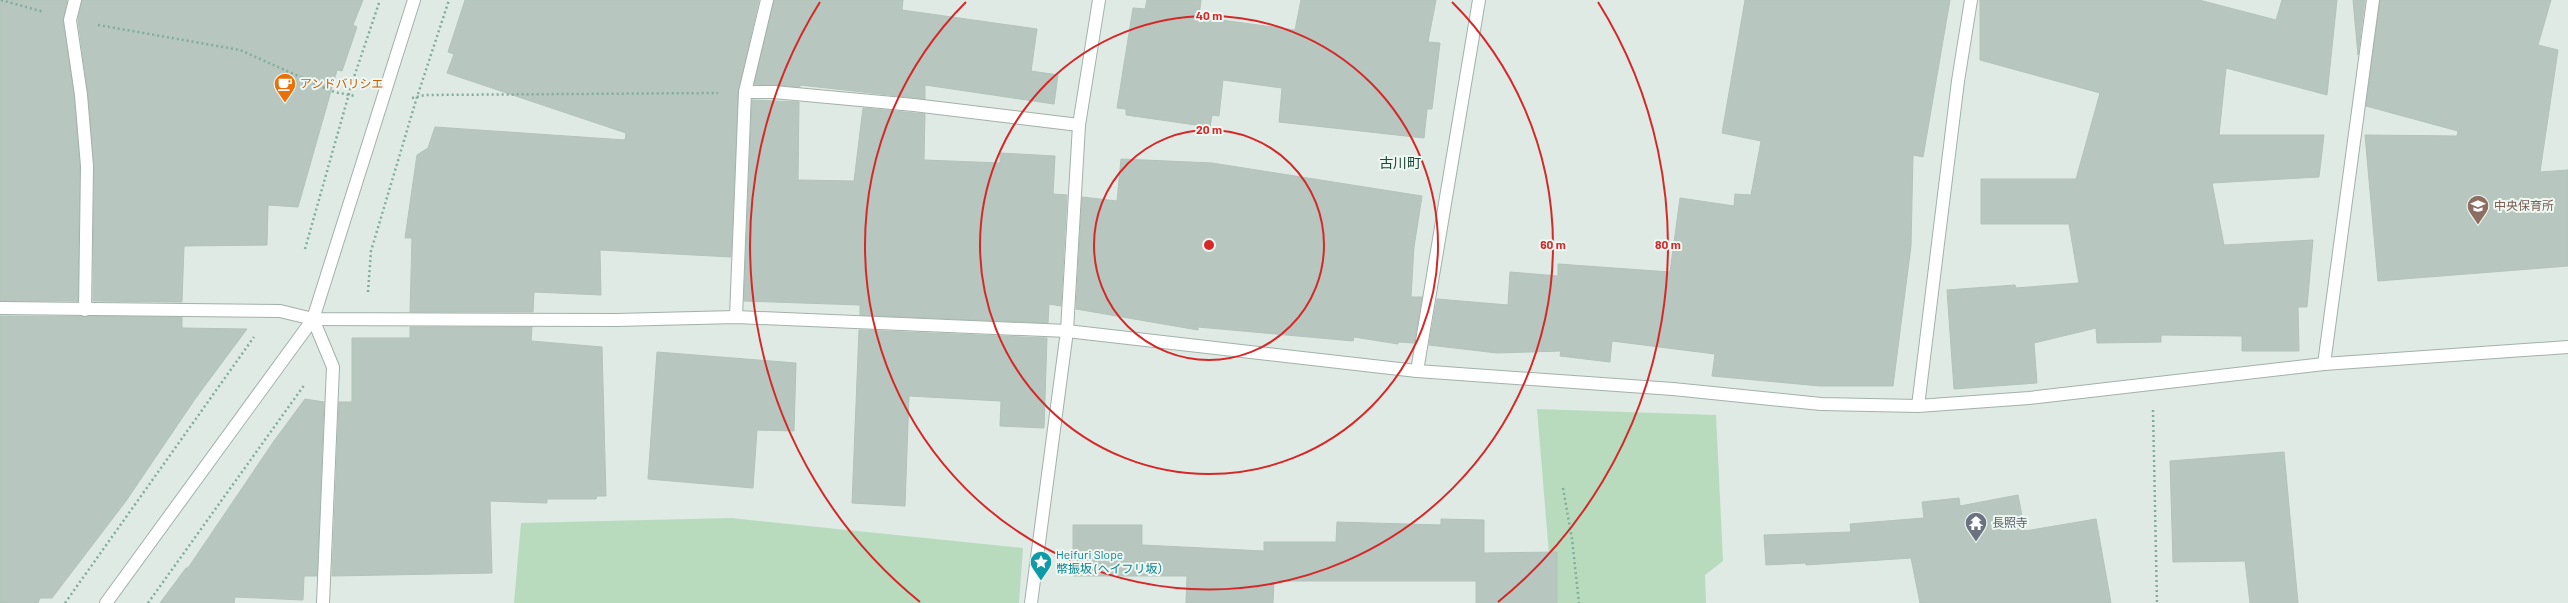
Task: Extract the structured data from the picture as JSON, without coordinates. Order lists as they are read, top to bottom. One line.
{"districts":["古川町"],"places":{"cafe":["アンドバリシエ"],"school or university":["中央保育所"],"temple":["長照寺"],"place":["Heifuri Slope 幣振坂 (ヘイフリ坂）"]},"rings":["40 m","20 m","60 m","80 m"]}
